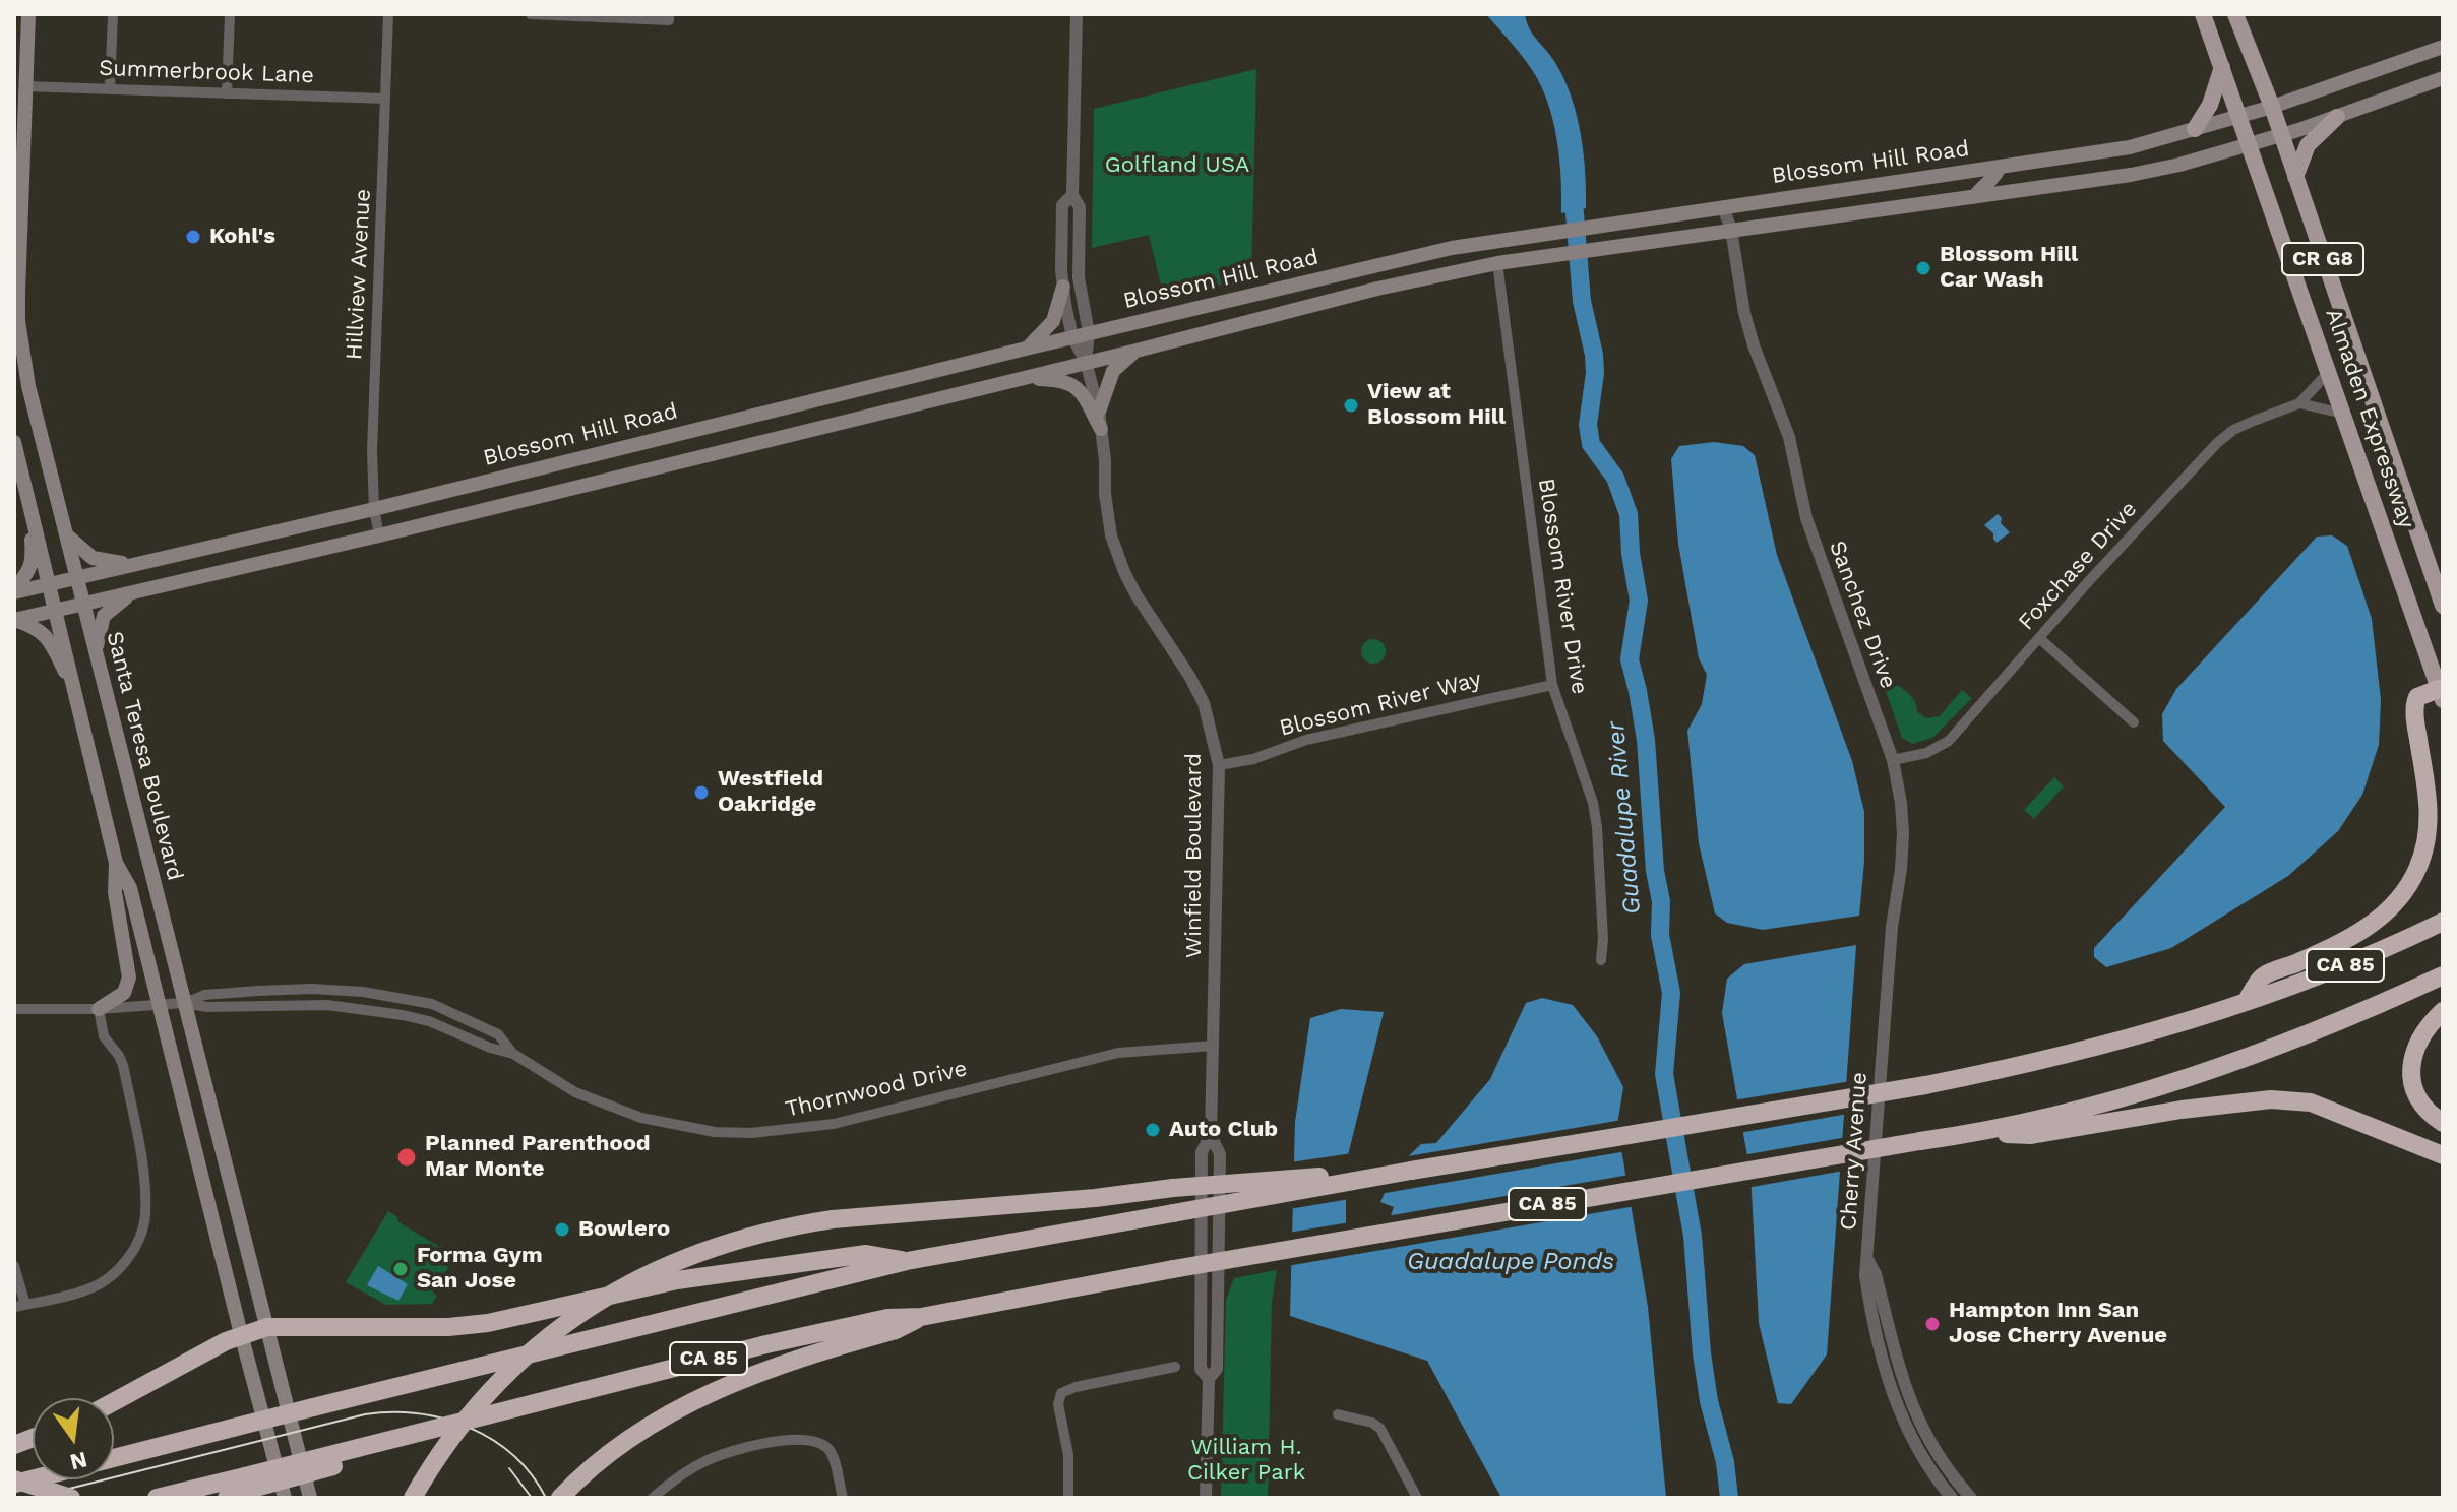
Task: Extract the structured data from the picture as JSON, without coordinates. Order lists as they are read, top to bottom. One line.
{"streets":{"highway":["CA 85"],"main road":["Blossom Hill Road","CR G8","Almaden Expressway","Santa Teresa Boulevard"],"street":["Summerbrook Lane","Hillview Avenue","Foxchase Drive","Blossom River Drive","Sanchez Drive","Blossom River Way","Winfield Boulevard","Thornwood Drive","Cherry Avenue"]},"crossings":[["Summerbrook Lane","Hillview Avenue"],["Summerbrook Lane","Santa Teresa Boulevard"],["Blossom Hill Road","Hillview Avenue"],["Blossom Hill Road","Almaden Expressway"],["Blossom Hill Road","Blossom River Drive"],["Blossom Hill Road","Sanchez Drive"],["Blossom Hill Road","Santa Teresa Boulevard"],["Blossom Hill Road","Winfield Boulevard"],["Almaden Expressway","Foxchase Drive"],["Foxchase Drive","Sanchez Drive"],["Blossom River Drive","Blossom River Way"],["Sanchez Drive","Cherry Avenue"],["Blossom River Way","Winfield Boulevard"],["Santa Teresa Boulevard","Thornwood Drive"],["Winfield Boulevard","Thornwood Drive"]],"water":["Guadalupe River","Guadalupe Ponds"],"parks":["Golfland USA","William H. Cilker Park"],"places":["Kohl's","Blossom Hill Car Wash","View at Blossom Hill","Westfield Oakridge","Auto Club","Planned Parenthood Mar Monte","Bowlero","Forma Gym San Jose","Hampton Inn San Jose Cherry Avenue"],"north":"bottom"}
